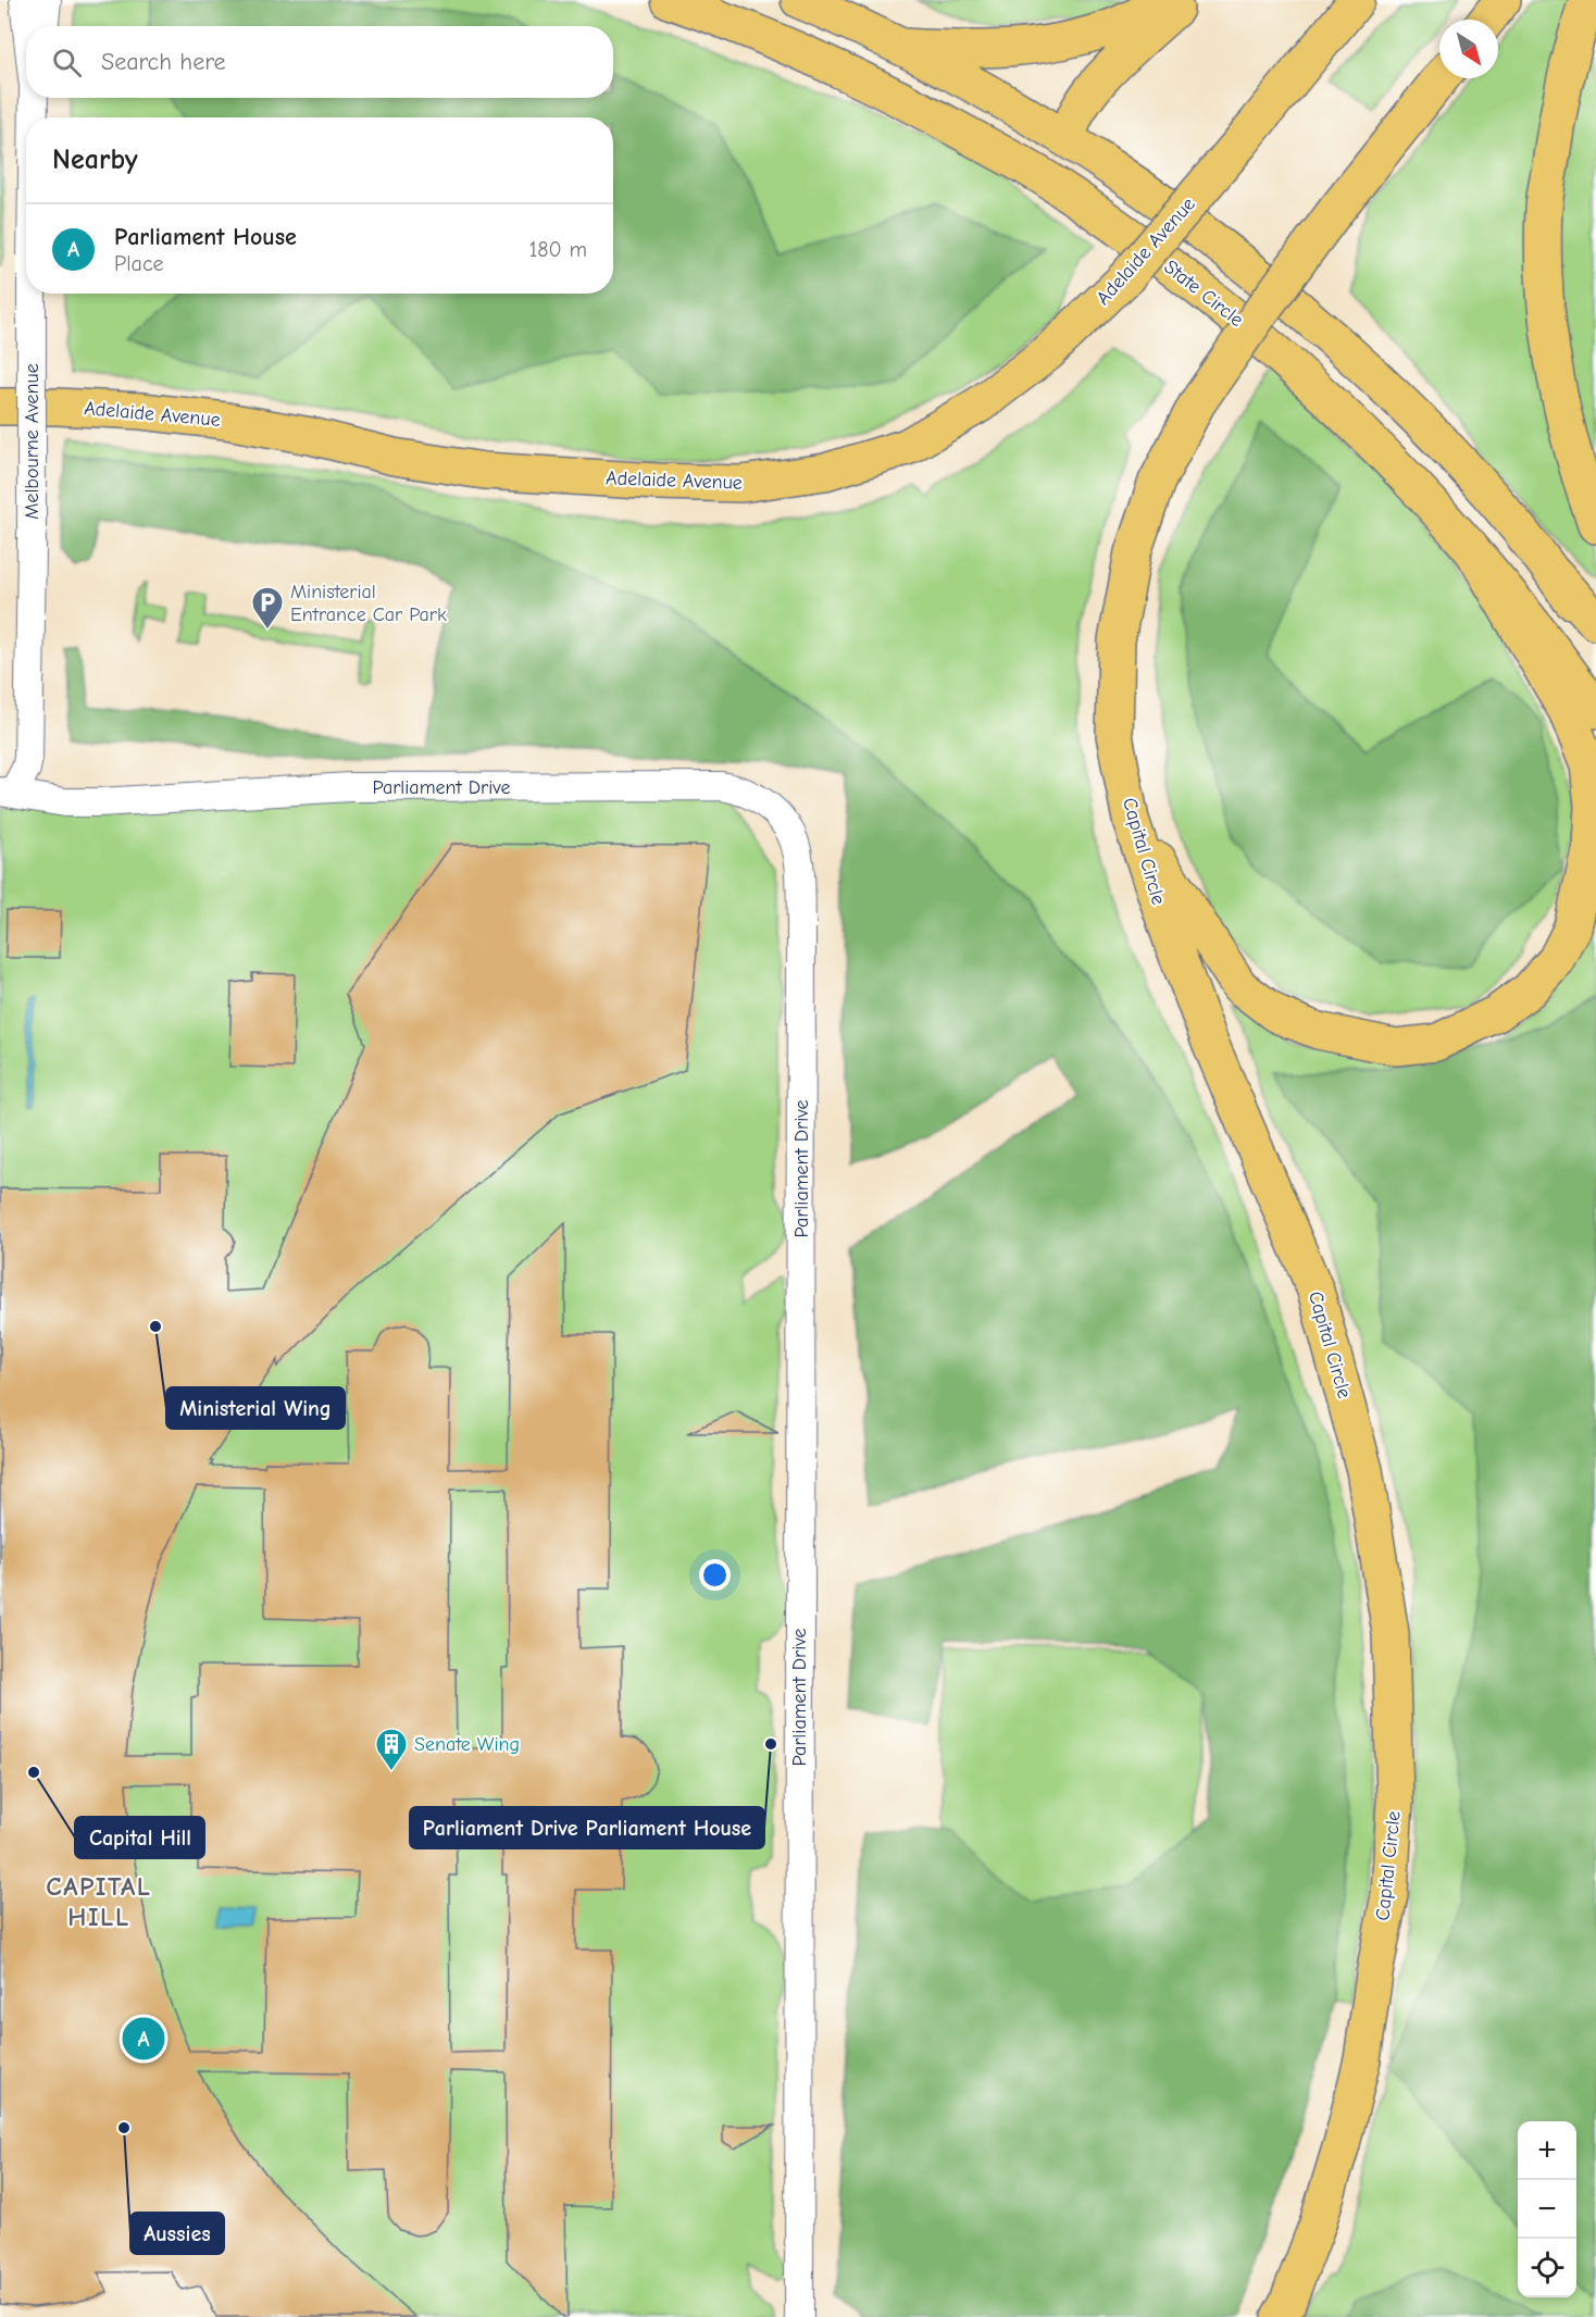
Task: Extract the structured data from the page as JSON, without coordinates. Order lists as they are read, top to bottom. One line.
{"streets":{"main road":["Adelaide Avenue","State Circle","Capital Circle"],"street":["Melbourne Avenue","Parliament Drive"]},"crossings":[["Melbourne Avenue","Parliament Drive"]],"districts":["CAPITAL HILL"],"places":{"parking":["Ministerial Entrance Car Park"],"other":["Ministerial Wing","Parliament Drive Parliament House","Capital Hill","Aussies"],"building":["Senate Wing"]},"north":"bottom right","page":{"search":"Search here","heading":"Nearby","list":[{"mark":"A","name":"Parliament House","note":"Place","value":"180 m"}],"pins":"A","map_buttons":["+","−"]}}
